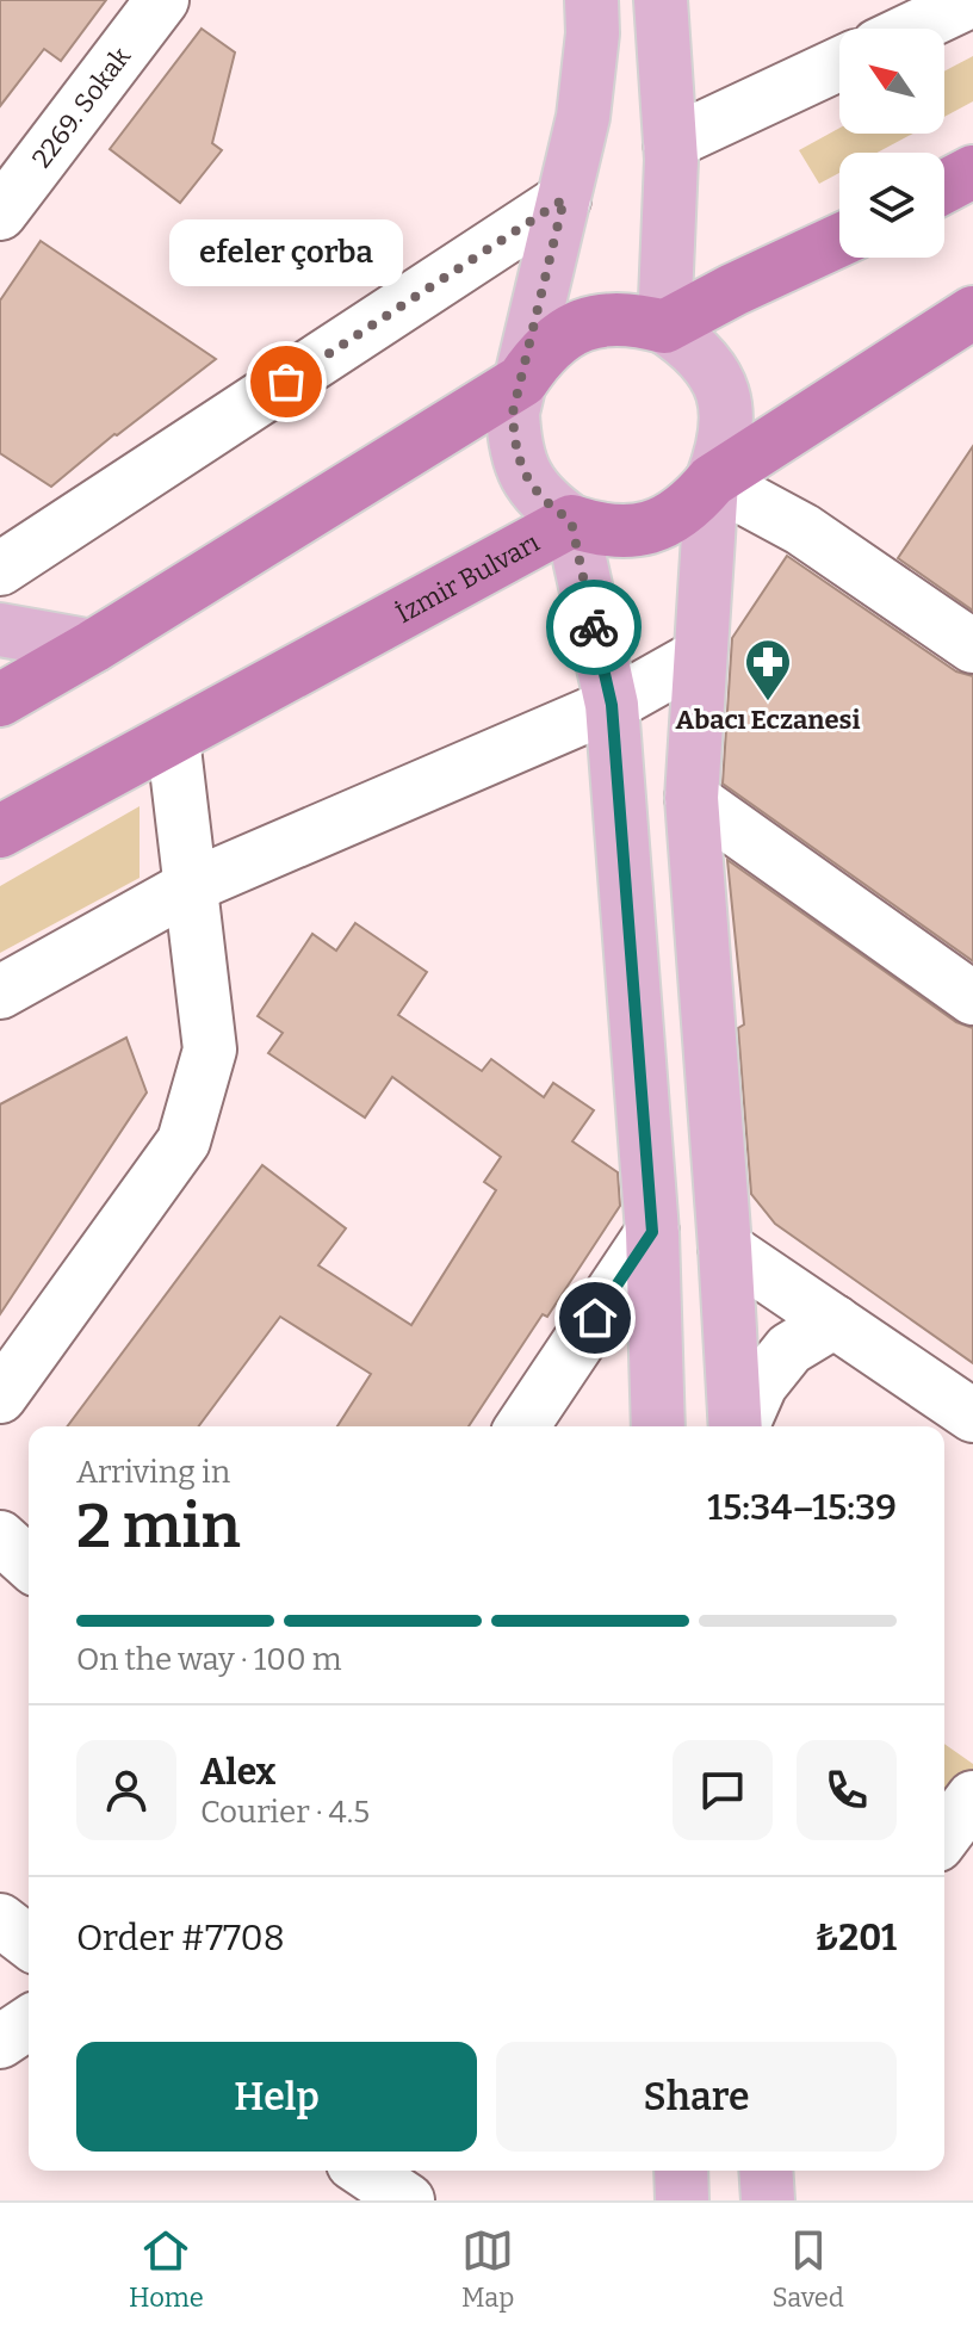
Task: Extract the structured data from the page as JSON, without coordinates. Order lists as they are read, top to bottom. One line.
{"streets":{"highway":["İzmir Bulvarı"],"street":["2269. Sokak"]},"places":{"other":["efeler çorba"],"pharmacy":["Abacı Eczanesi"]},"north":"top left","page":{"bubble":"efeler çorba","heading":["2 min","Arriving in","15:34–15:39"],"panel":["Alex","Courier · 4.5","Order #7708","₺201"],"bar":"On the way · 100 m","buttons":["Help","Share"],"tabs":["Home","Map","Saved"]}}
